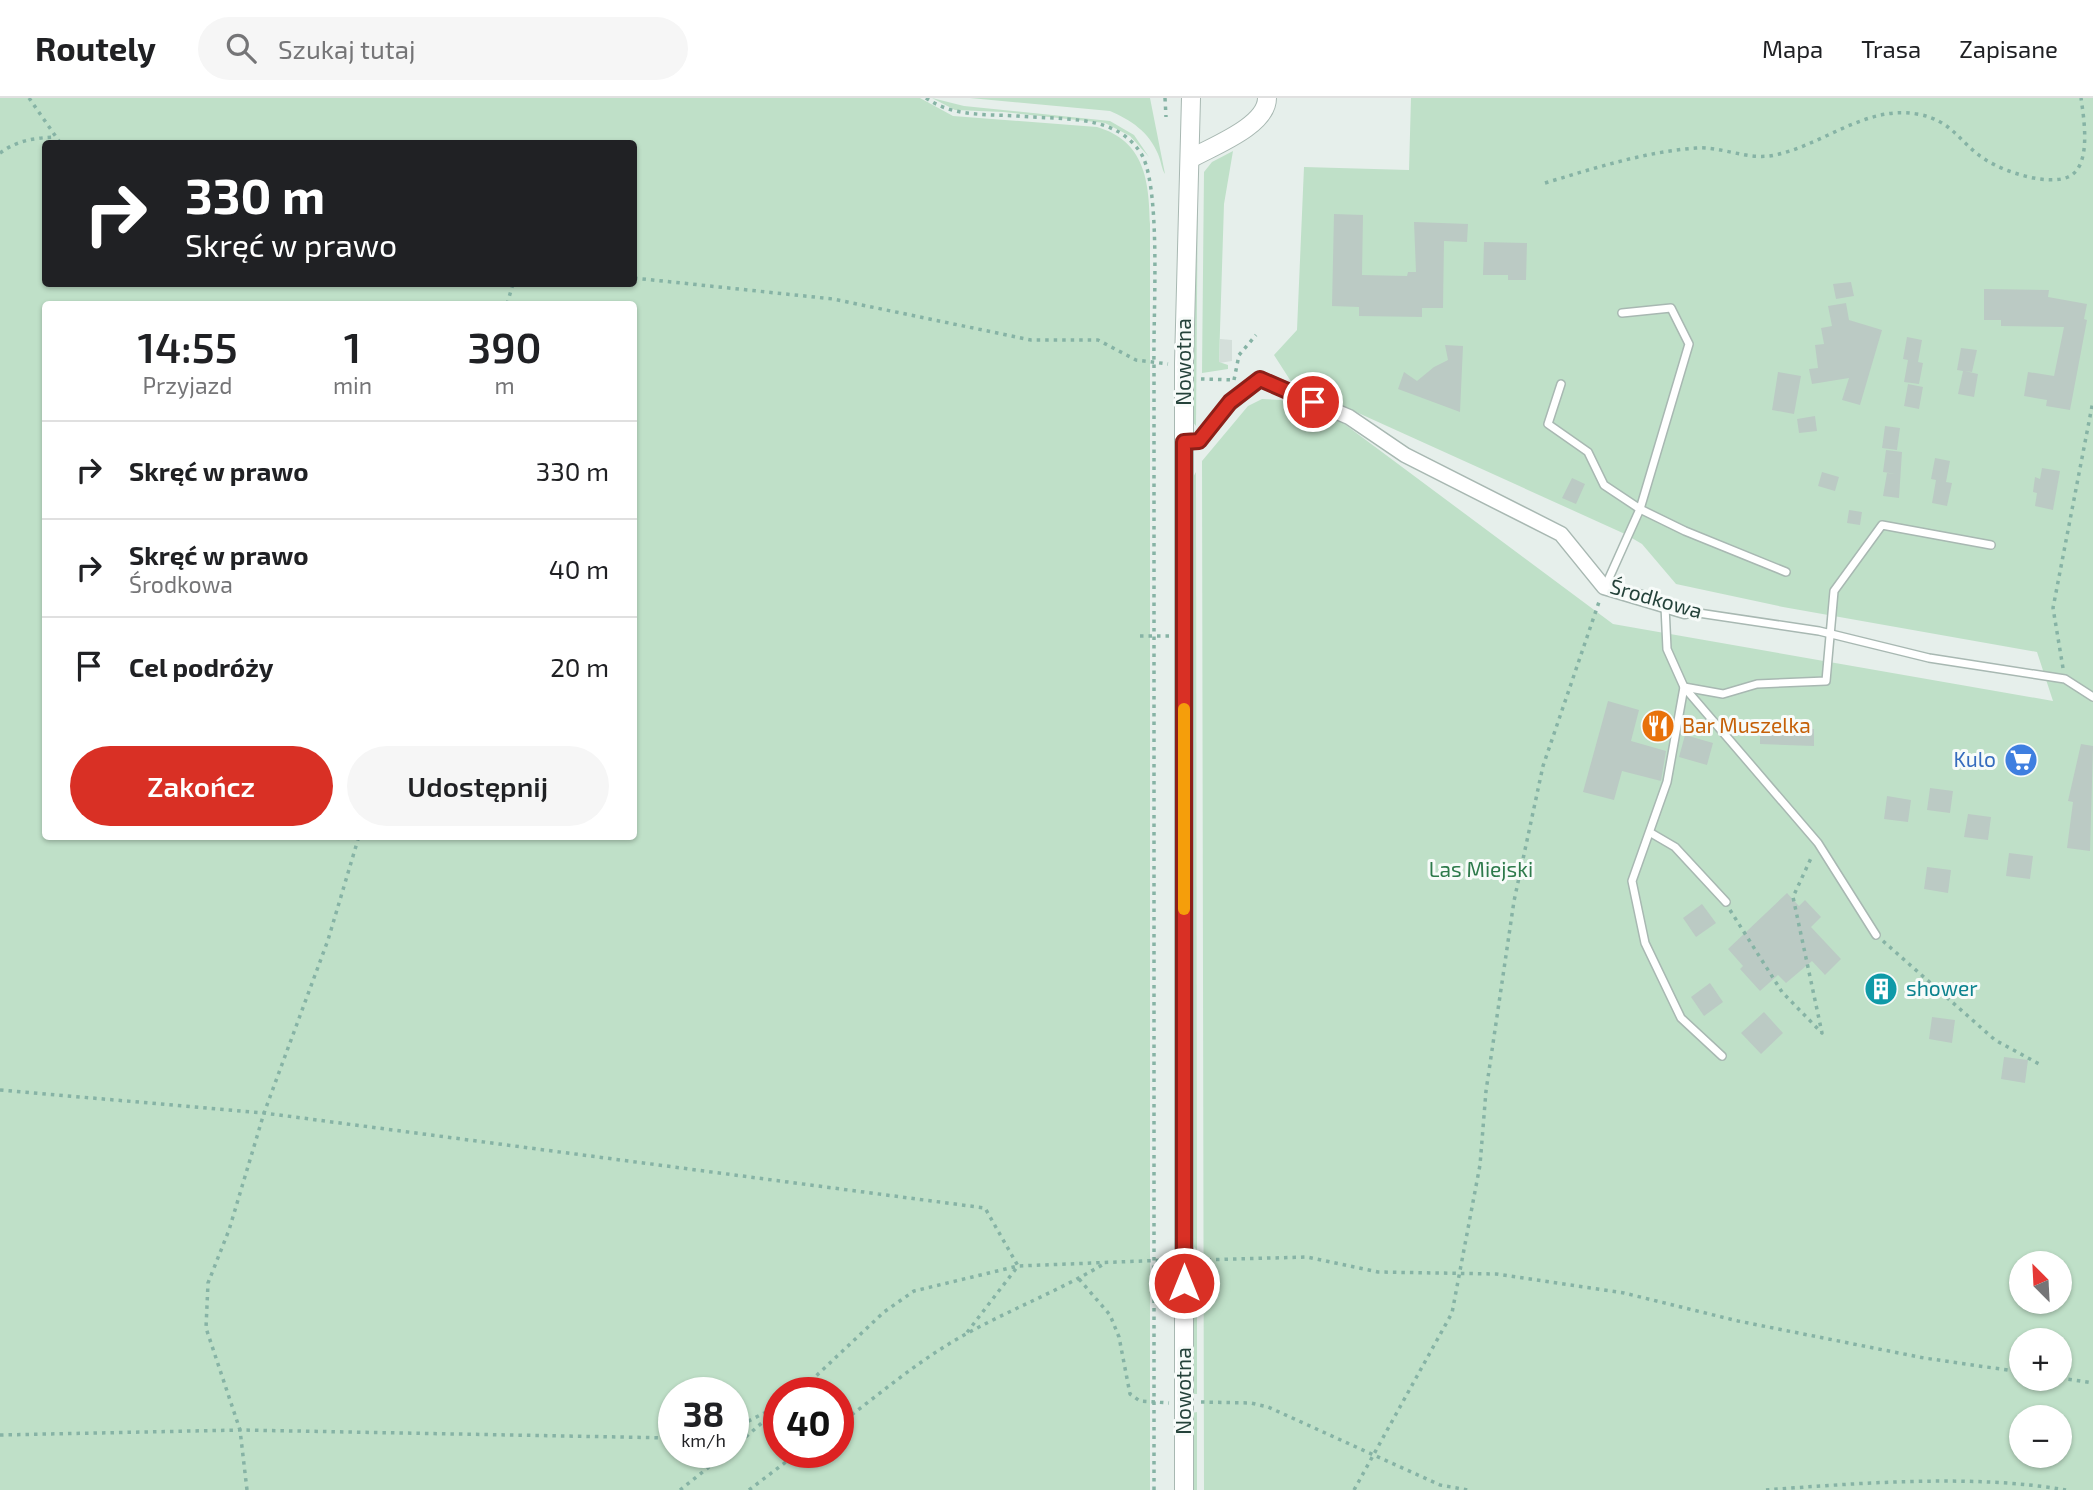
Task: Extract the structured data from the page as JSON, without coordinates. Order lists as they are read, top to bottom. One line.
{"streets":{"street":["Nowotna","Środkowa"]},"parks":["Las Miejski"],"places":{"restaurant":["Bar Muszelka"],"supermarket":["Kulo"],"building":["shower"]},"north":"top left","page":{"header":"Routely","search":"Szukaj tutaj","nav":["Mapa","Trasa","Zapisane"],"turn":["330 m","Skręć w prawo"],"eta":["14:55","Przyjazd","1","min","390","m"],"list":[{"name":"Skręć w prawo","value":"330 m"},{"name":"Skręć w prawo","note":"Środkowa","value":"40 m"},{"name":"Cel podróży","value":"20 m"}],"buttons":["Zakończ","Udostępnij"],"map_buttons":["+","−"],"speed":"38 km/h","limit":"40"}}
